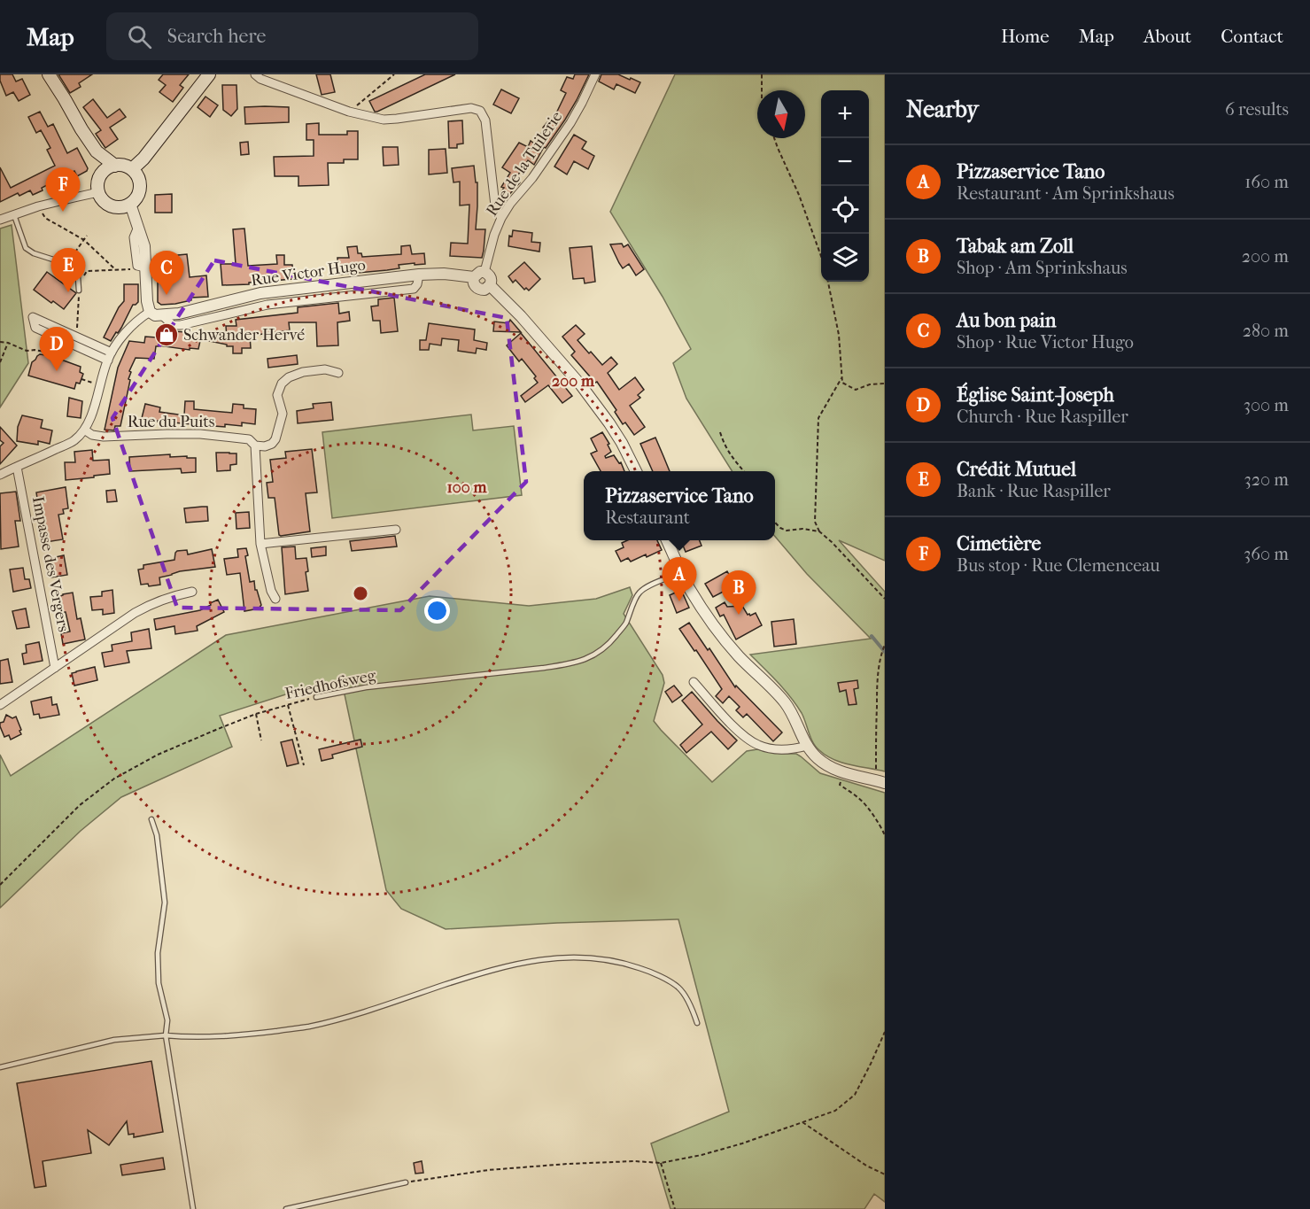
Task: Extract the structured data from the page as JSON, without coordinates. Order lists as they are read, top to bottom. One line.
{"streets":{"street":["Rue de la Tuilerie","Rue Victor Hugo","Rue du Puits","Impasse des Vergers"],"lane":["Friedhofsweg"]},"crossings":[["Rue de la Tuilerie","Rue Victor Hugo"]],"places":{"shop":["Schwander Hervé"]},"north":"bottom","page":{"header":"Map","search":"Search here","nav":["Home","Map","About","Contact"],"heading":["Nearby","6 results"],"map_buttons":["+","−"],"list":[{"mark":"A","name":"Pizzaservice Tano","note":"Restaurant · Am Sprinkshaus","value":"160 m"},{"mark":"B","name":"Tabak am Zoll","note":"Shop · Am Sprinkshaus","value":"200 m"},{"mark":"C","name":"Au bon pain","note":"Shop · Rue Victor Hugo","value":"280 m"},{"mark":"D","name":"Église Saint-Joseph","note":"Church · Rue Raspiller","value":"300 m"},{"mark":"E","name":"Crédit Mutuel","note":"Bank · Rue Raspiller","value":"320 m"},{"mark":"F","name":"Cimetière","note":"Bus stop · Rue Clemenceau","value":"360 m"}],"pins":["F","E","C","D","A","B"],"popup":["Pizzaservice Tano","Restaurant"]},"rings":["200 m","100 m"]}
